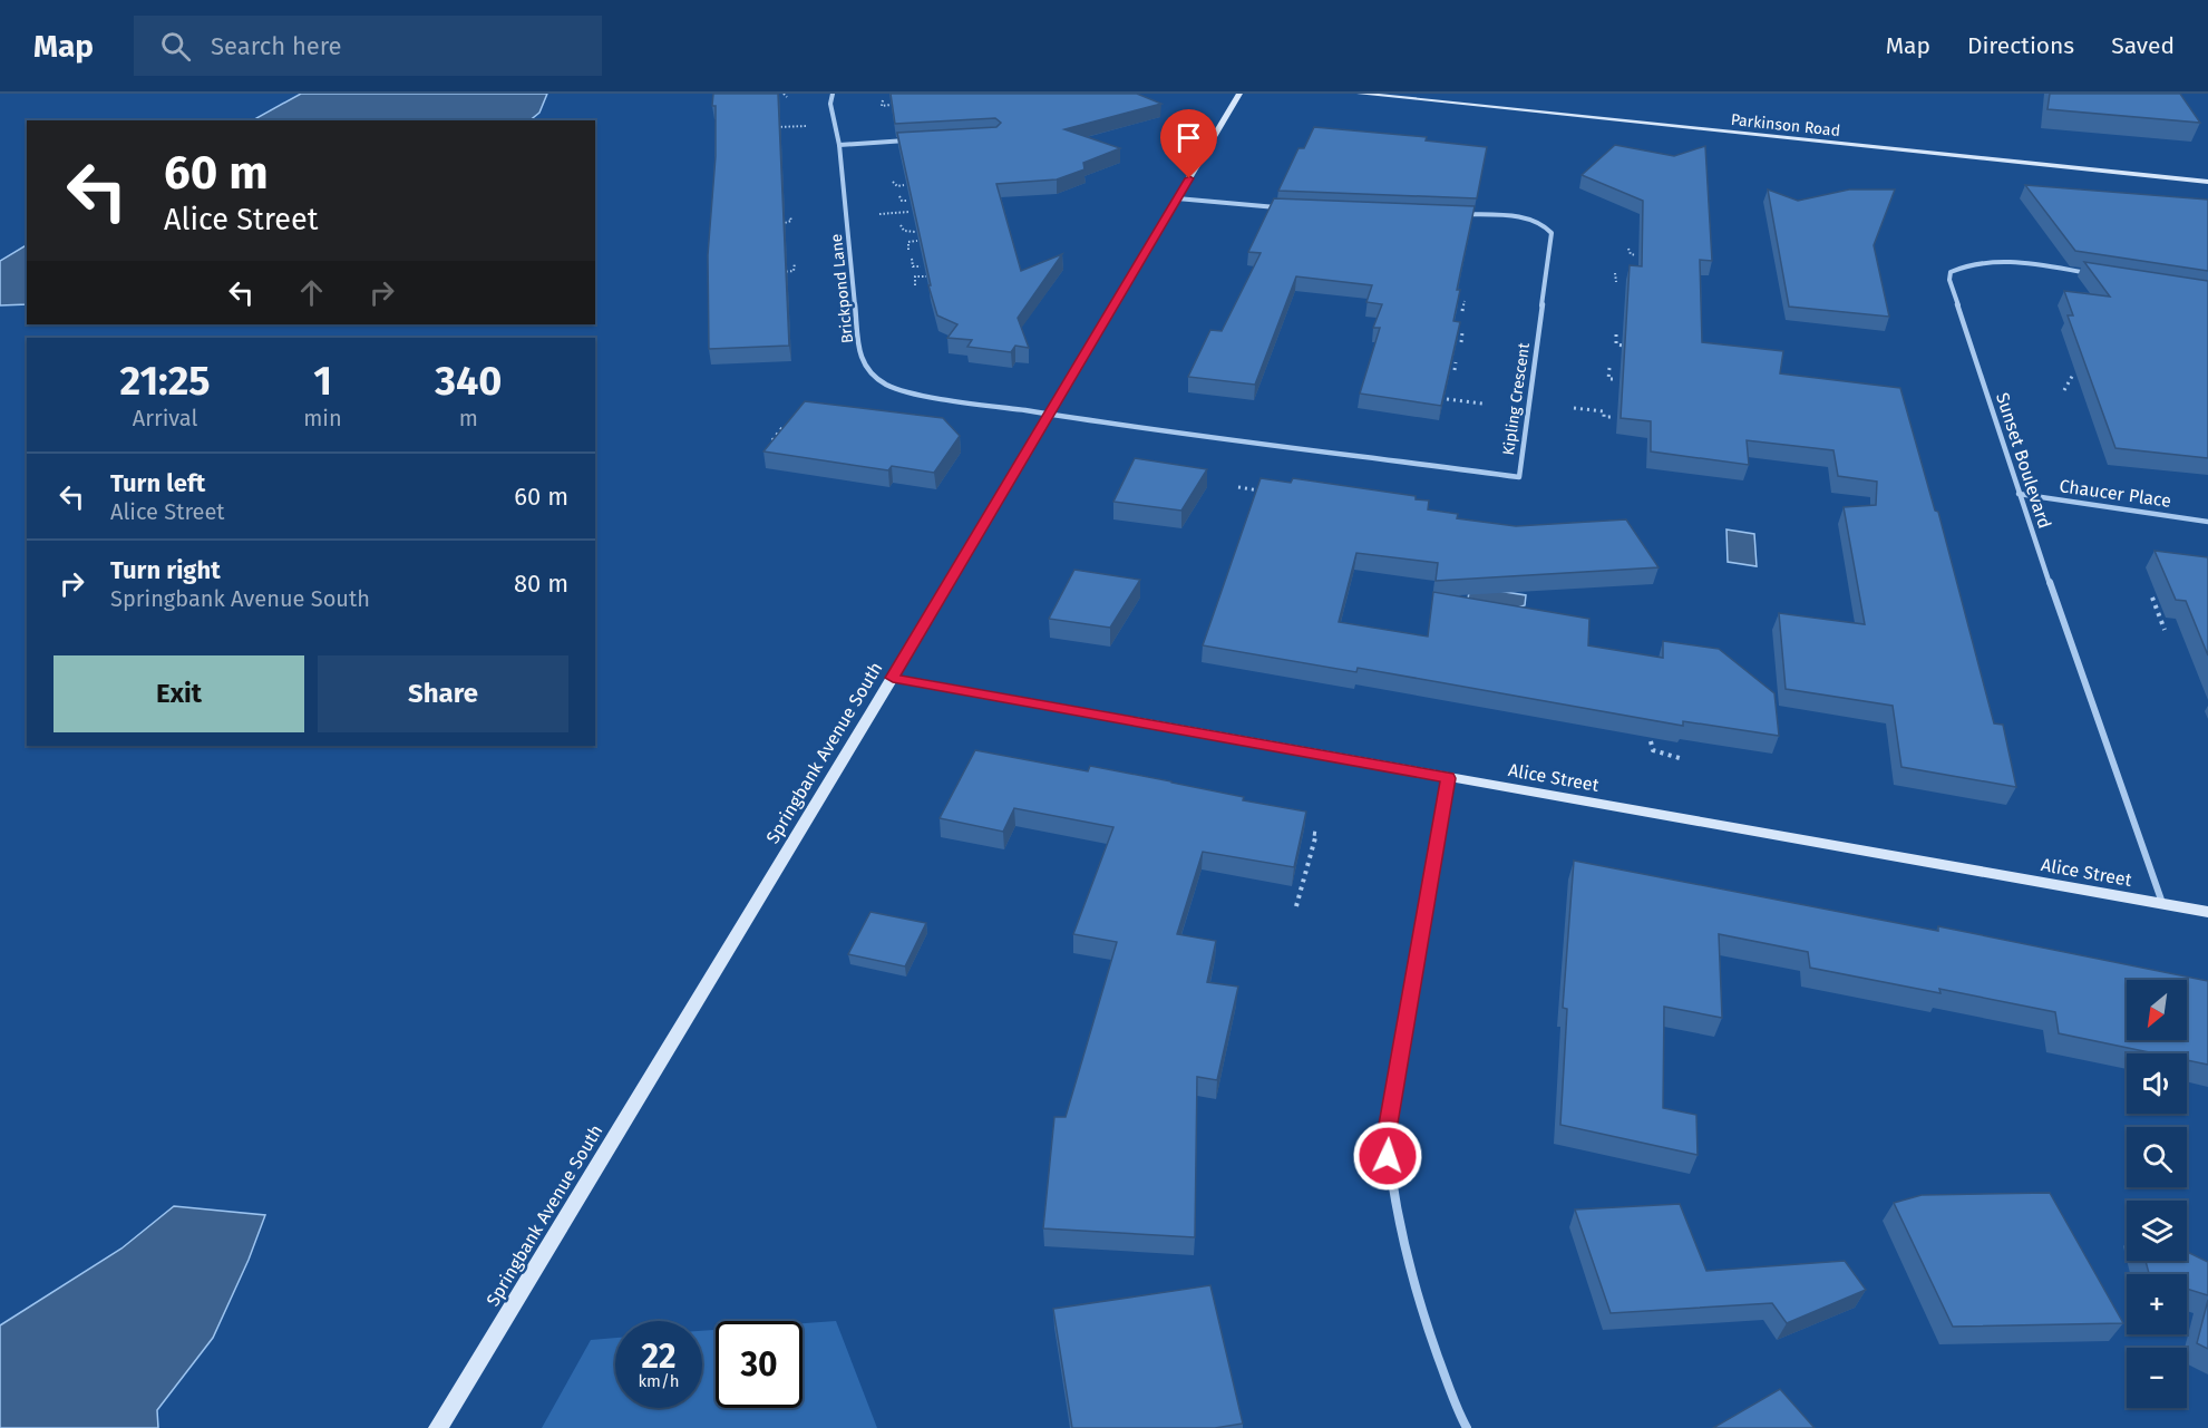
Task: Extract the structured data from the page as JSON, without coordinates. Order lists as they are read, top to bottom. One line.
{"streets":{"main road":["Parkinson Road","Springbank Avenue South","Alice Street"],"street":["Brickpond Lane","Kipling Crescent","Sunset Boulevard","Chaucer Place"]},"crossings":[["Brickpond Lane","Kipling Crescent"],["Brickpond Lane","Springbank Avenue South"],["Kipling Crescent","Springbank Avenue South"],["Sunset Boulevard","Chaucer Place"],["Sunset Boulevard","Alice Street"],["Springbank Avenue South","Alice Street"]],"north":"bottom left","page":{"header":"Map","search":"Search here","nav":["Map","Directions","Saved"],"turn":["60 m","Alice Street"],"eta":["21:25","Arrival","1","min","340","m"],"list":[{"name":"Turn left","note":"Alice Street","value":"60 m"},{"name":"Turn right","note":"Springbank Avenue South","value":"80 m"}],"buttons":["Exit","Share"],"map_buttons":["+","−"],"speed":"22 km/h","limit":"30"}}
